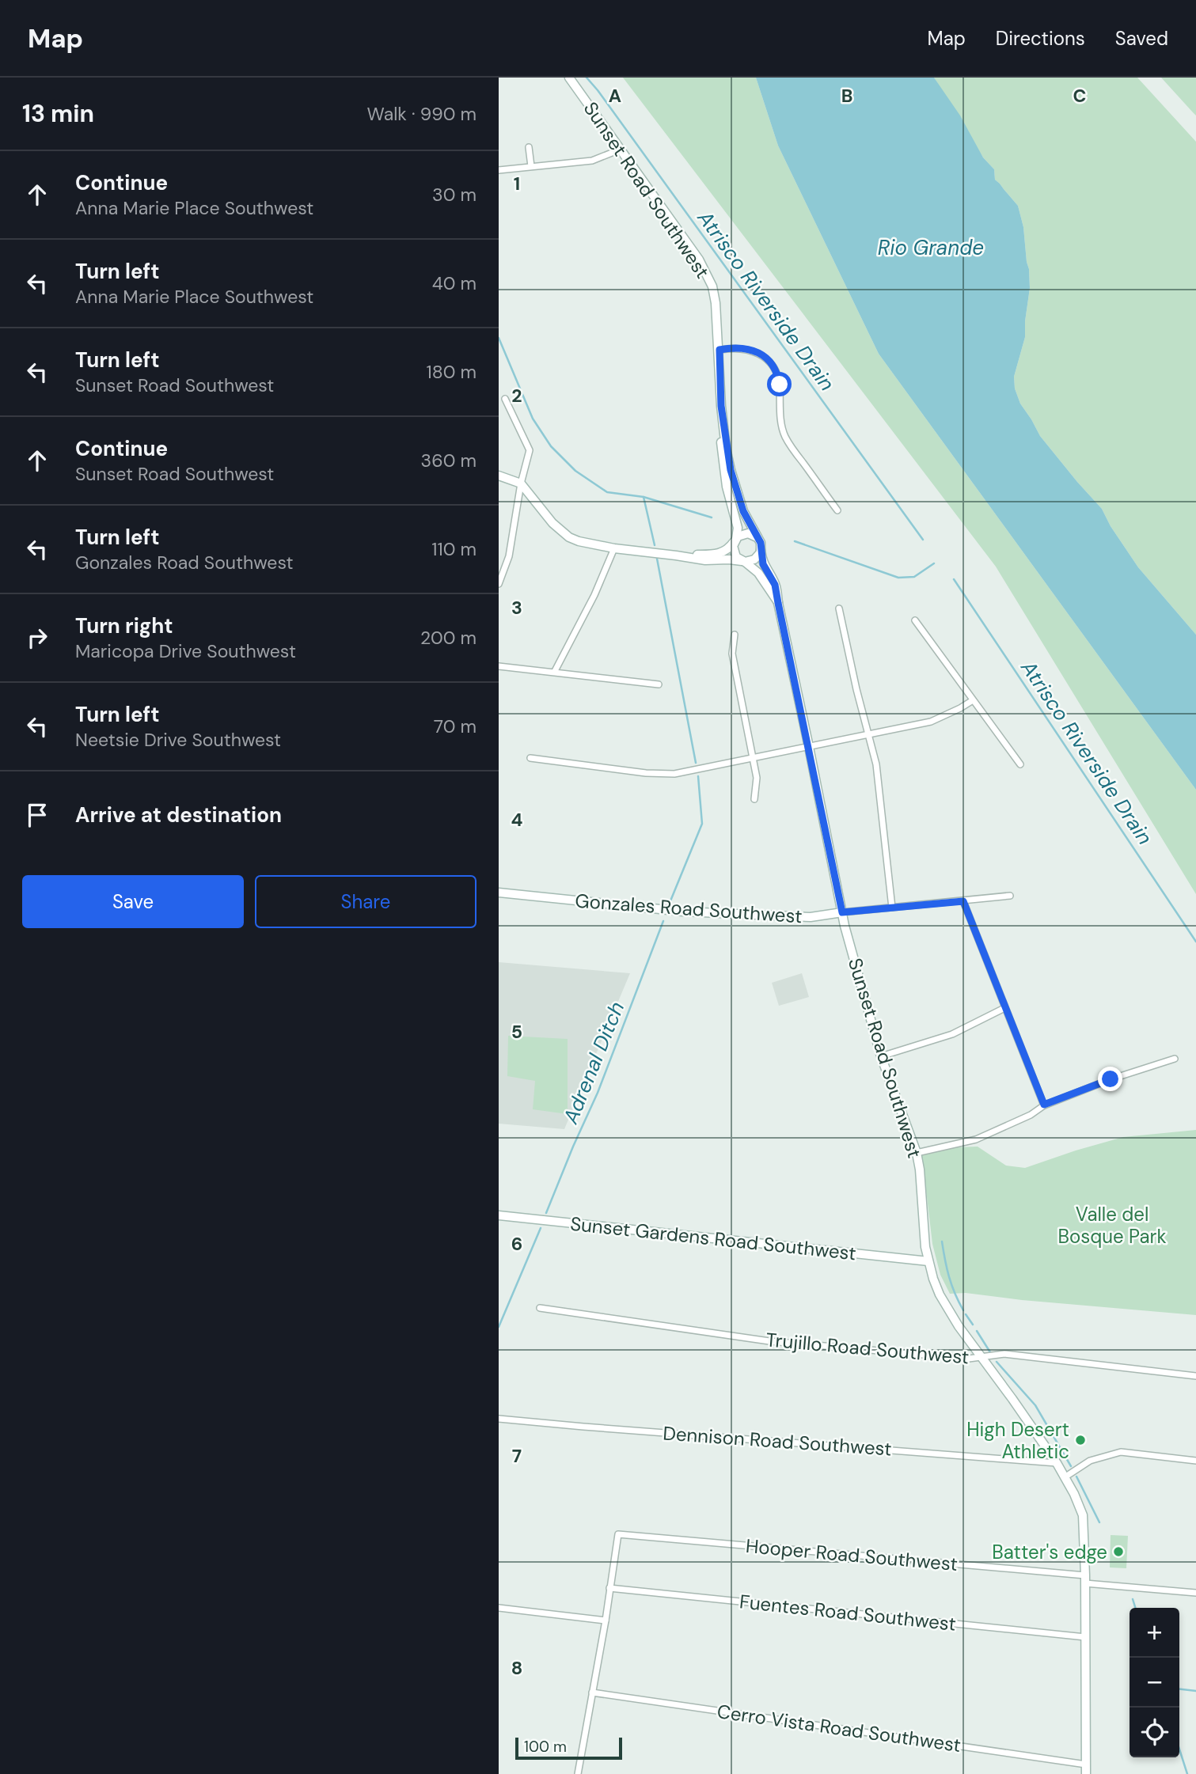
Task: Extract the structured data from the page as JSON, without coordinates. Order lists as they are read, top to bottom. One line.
{"streets":{"street":["Sunset Road Southwest","Gonzales Road Southwest","Sunset Gardens Road Southwest","Trujillo Road Southwest","Dennison Road Southwest","Hooper Road Southwest","Fuentes Road Southwest","Cerro Vista Road Southwest"]},"crossings":[["Sunset Road Southwest","Gonzales Road Southwest"],["Sunset Road Southwest","Sunset Gardens Road Southwest"],["Sunset Road Southwest","Trujillo Road Southwest"],["Sunset Road Southwest","Dennison Road Southwest"],["Sunset Road Southwest","Hooper Road Southwest"],["Sunset Road Southwest","Fuentes Road Southwest"],["Sunset Road Southwest","Cerro Vista Road Southwest"],["Hooper Road Southwest","Fuentes Road Southwest"]],"water":["Rio Grande","Atrisco Riverside Drain","Adrenal Ditch"],"parks":["Valle del Bosque Park"],"places":["High Desert Athletic","Batter's edge"],"scale_bar":"100 m","page":{"header":"Map","nav":["Map","Directions","Saved"],"heading":["13 min","Walk · 990 m"],"list":[["Continue","Anna Marie Place Southwest","30 m"],["Turn left","Anna Marie Place Southwest","40 m"],["Turn left","Sunset Road Southwest","180 m"],["Continue","Sunset Road Southwest","360 m"],["Turn left","Gonzales Road Southwest","110 m"],["Turn right","Maricopa Drive Southwest","200 m"],["Turn left","Neetsie Drive Southwest","70 m"],"Arrive at destination"],"buttons":["Save","Share"],"map_buttons":["+","−"],"scale":"100 m"},"grid":{"columns":["A","B","C"],"rows":["1","2","3","4","5","6","7","8"]}}
